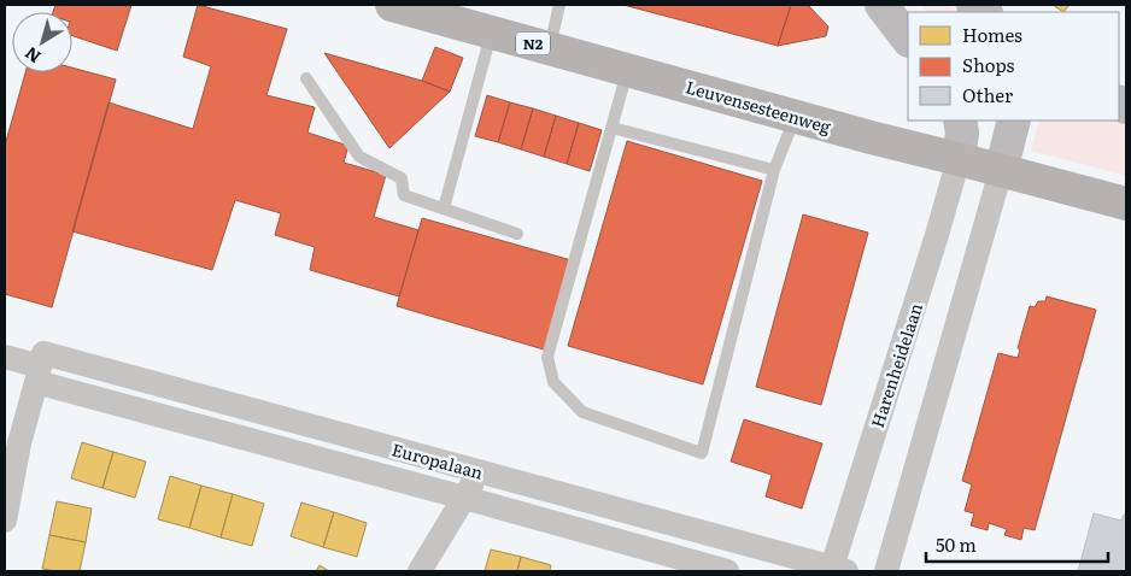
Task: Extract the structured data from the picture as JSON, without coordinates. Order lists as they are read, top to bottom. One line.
{"streets":{"main road":["N2","Leuvensesteenweg"],"street":["Harenheidelaan","Europalaan"]},"crossings":[["Leuvensesteenweg","Harenheidelaan"],["Harenheidelaan","Europalaan"]],"legend":["Homes","Shops","Other"],"scale_bar":"50 m","north":"bottom left"}
